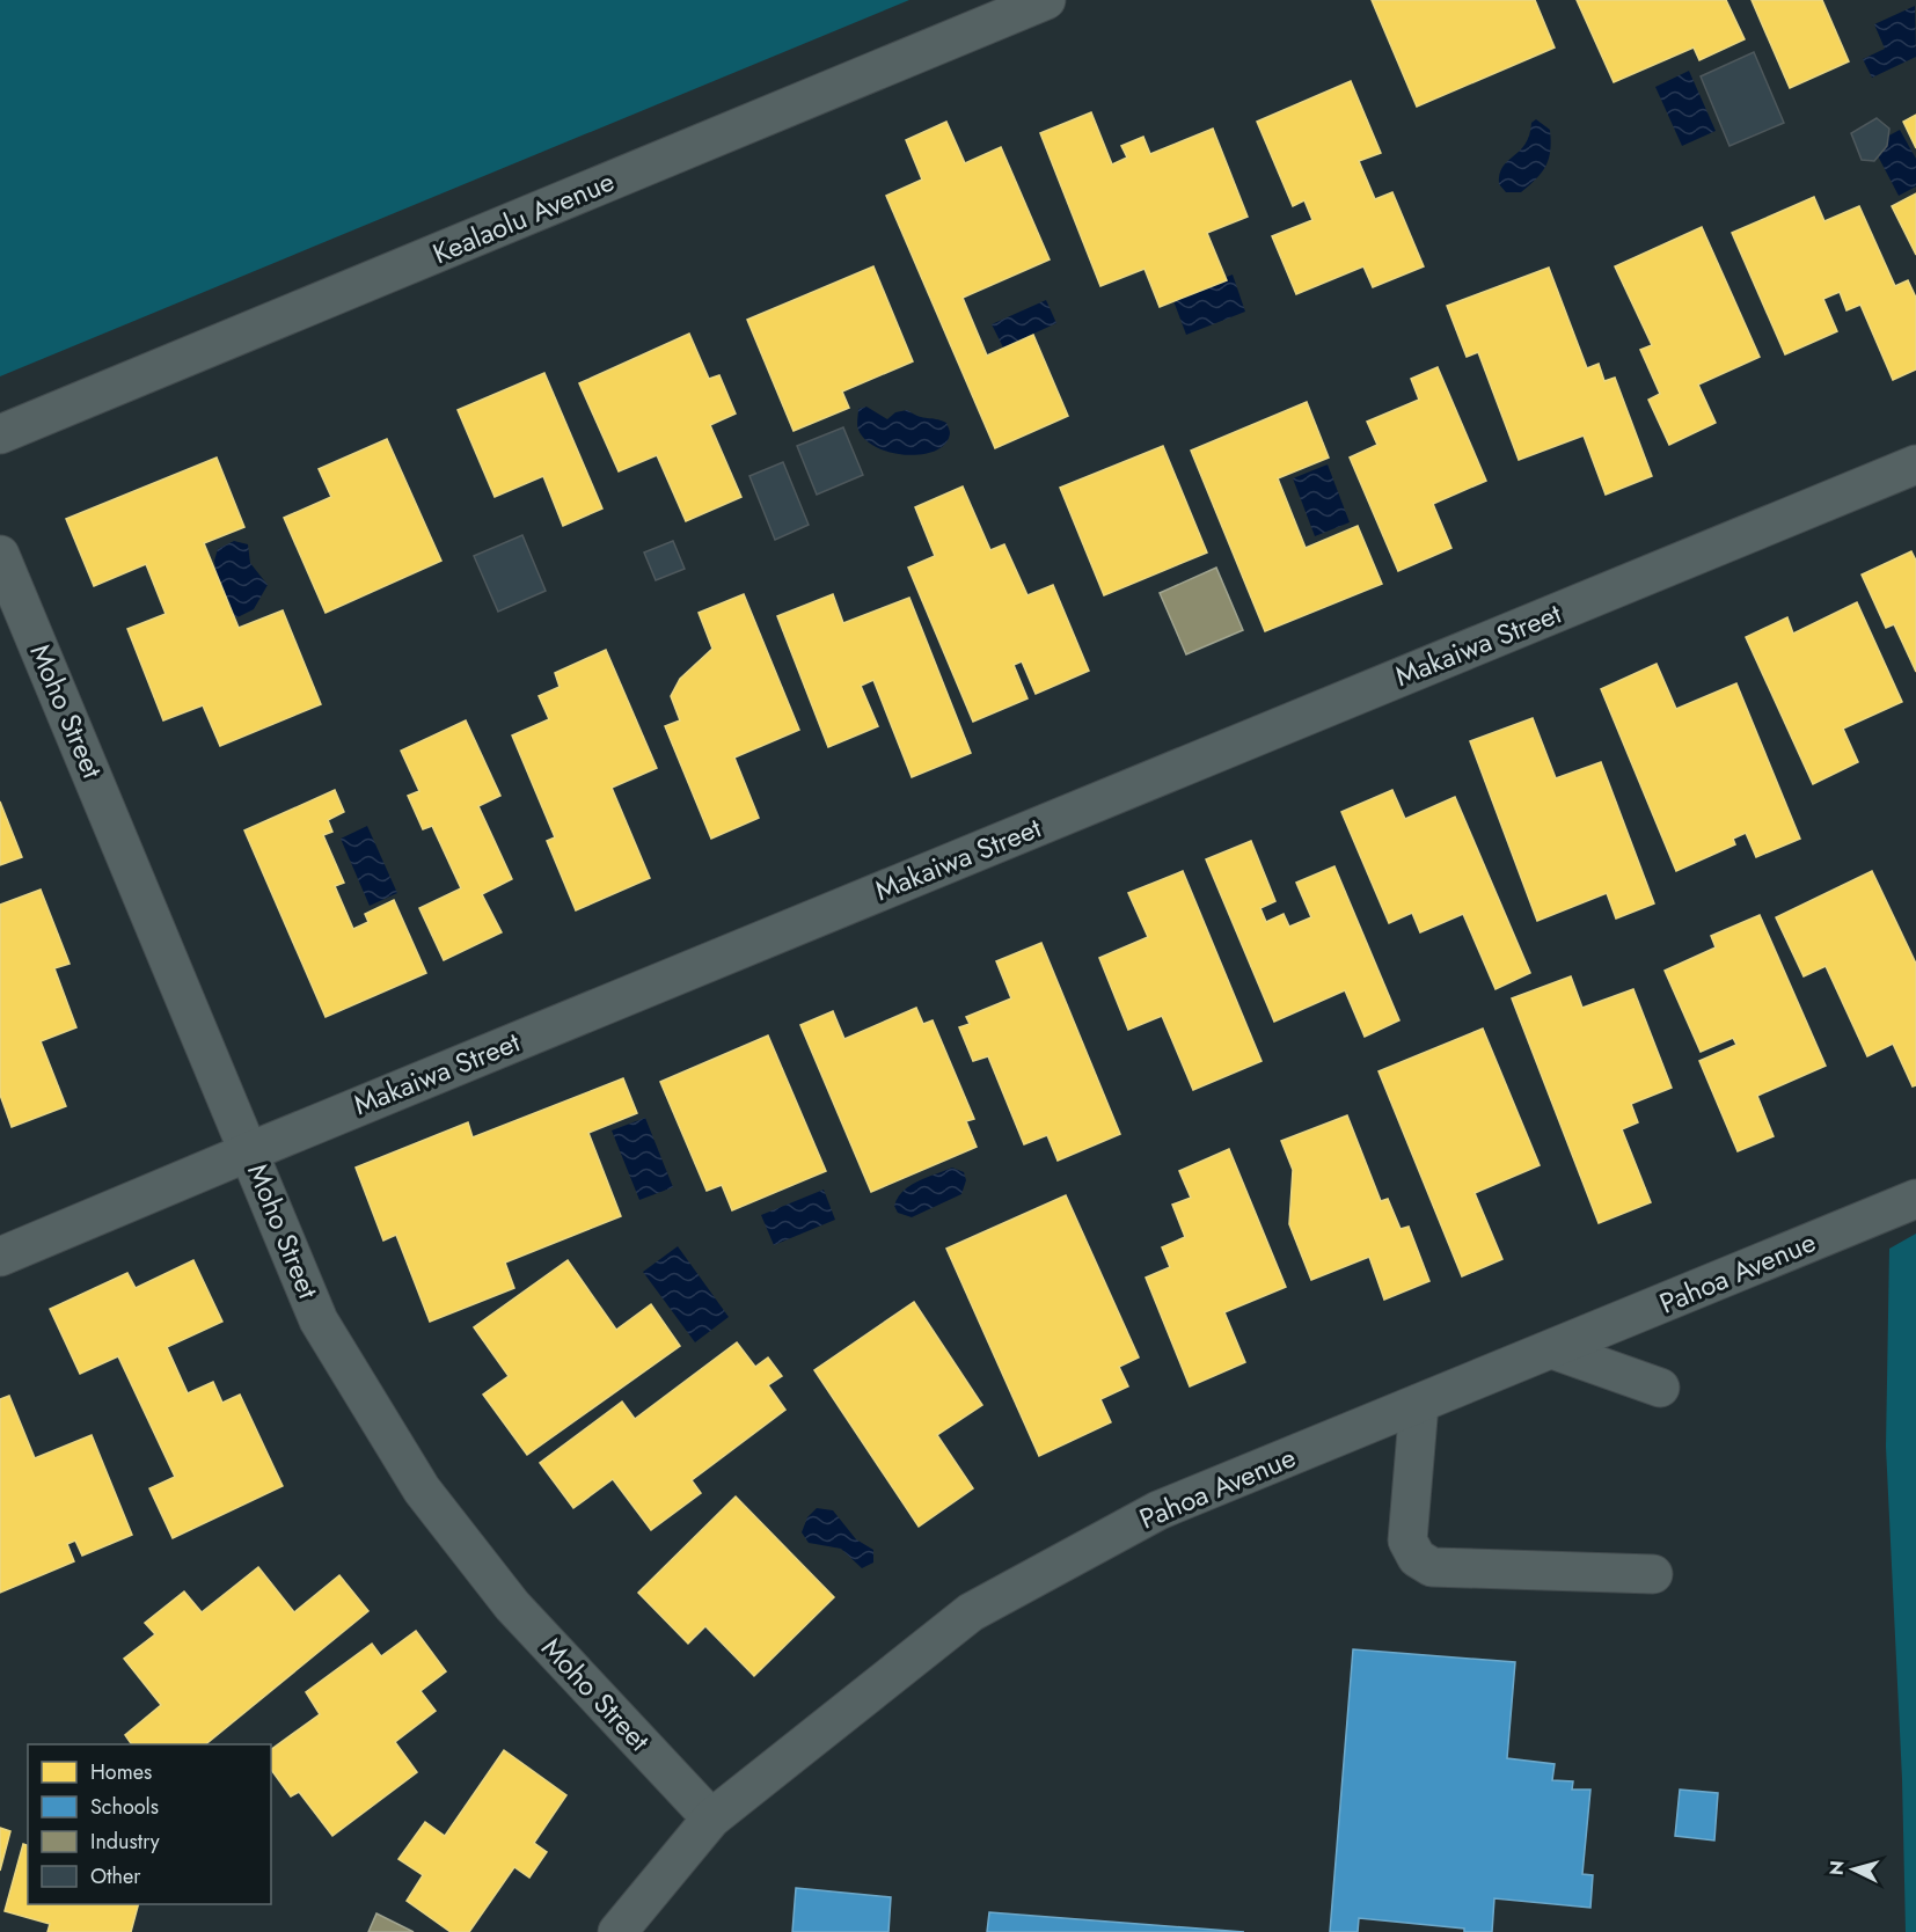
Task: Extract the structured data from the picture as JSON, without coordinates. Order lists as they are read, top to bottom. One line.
{"streets":{"street":["Kealaolu Avenue","Makaiwa Street","Moho Street","Pahoa Avenue"]},"crossings":[["Makaiwa Street","Moho Street"],["Moho Street","Pahoa Avenue"]],"legend":["Homes","Schools","Industry","Other"],"north":"left"}
